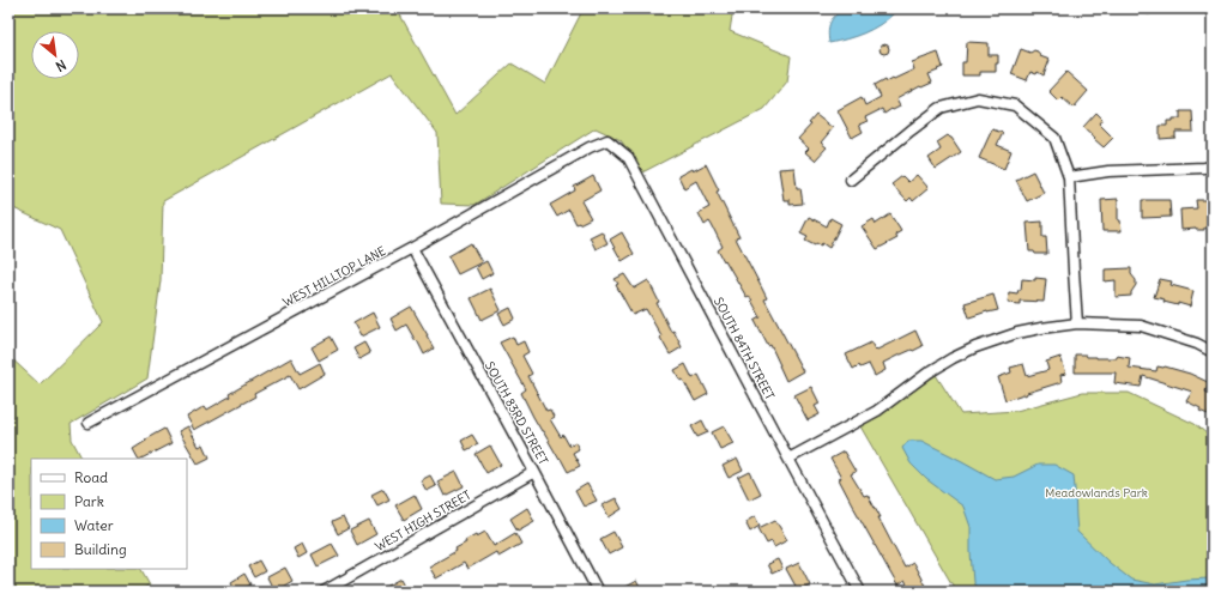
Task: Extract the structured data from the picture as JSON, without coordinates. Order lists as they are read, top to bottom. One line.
{"streets":{"street":["WEST HILLTOP LANE","SOUTH 84TH STREET","SOUTH 83RD STREET","WEST HIGH STREET"]},"crossings":[["WEST HILLTOP LANE","SOUTH 84TH STREET"],["WEST HILLTOP LANE","SOUTH 83RD STREET"],["SOUTH 83RD STREET","WEST HIGH STREET"]],"parks":["Meadowlands Park"],"legend":["Road","Park","Water","Building"],"north":"bottom right"}
